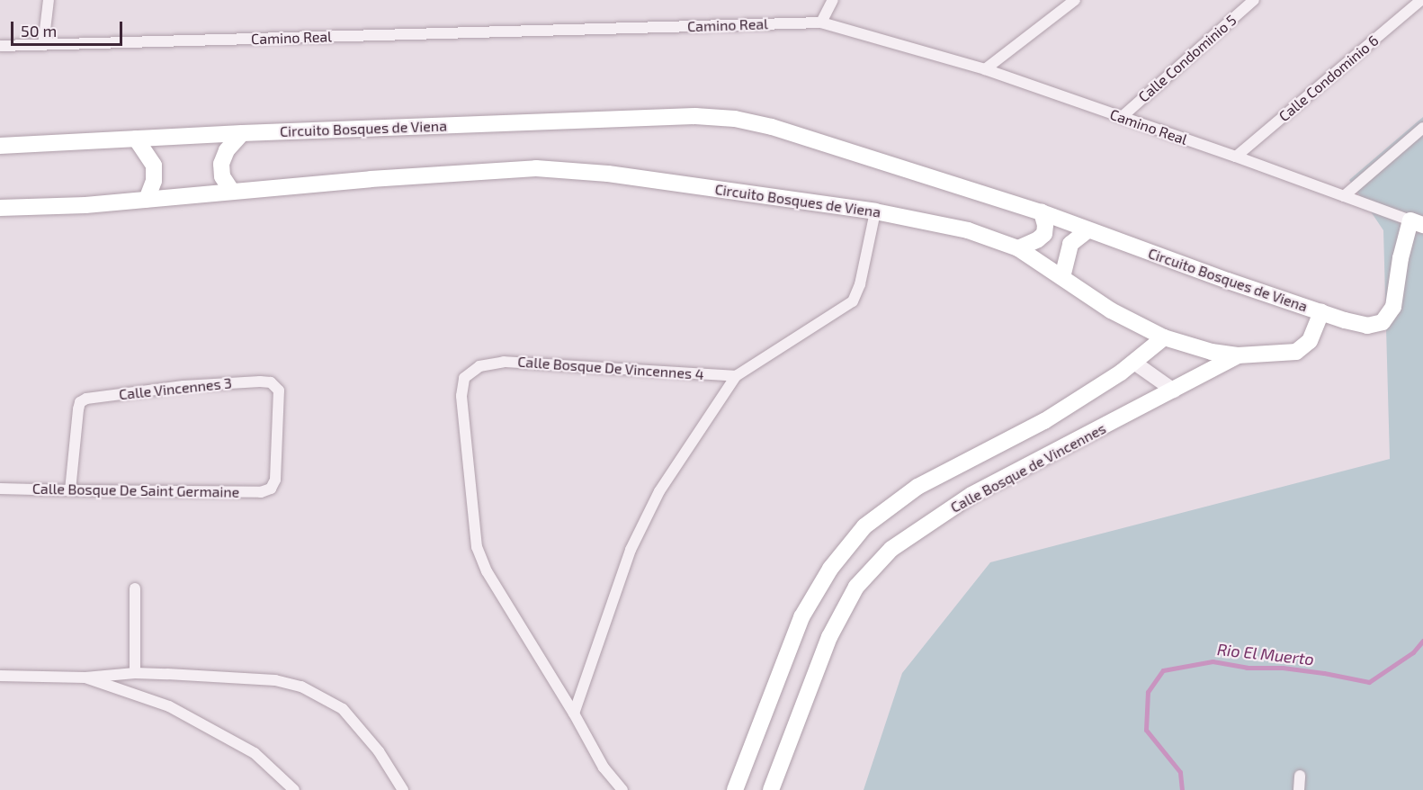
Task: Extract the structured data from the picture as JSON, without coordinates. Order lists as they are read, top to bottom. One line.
{"streets":{"main road":["Circuito Bosques de Viena","Calle Bosque de Vincennes"],"street":["Camino Real","Calle Condominio 5","Calle Condominio 6","Calle Bosque De Vincennes 4","Calle Vincennes 3","Calle Bosque De Saint Germaine"]},"crossings":[["Camino Real","Calle Condominio 5"],["Camino Real","Calle Condominio 6"],["Circuito Bosques de Viena","Calle Bosque de Vincennes"],["Calle Vincennes 3","Calle Bosque De Saint Germaine"]],"water":["Rio El Muerto"],"scale_bar":"50 m"}
